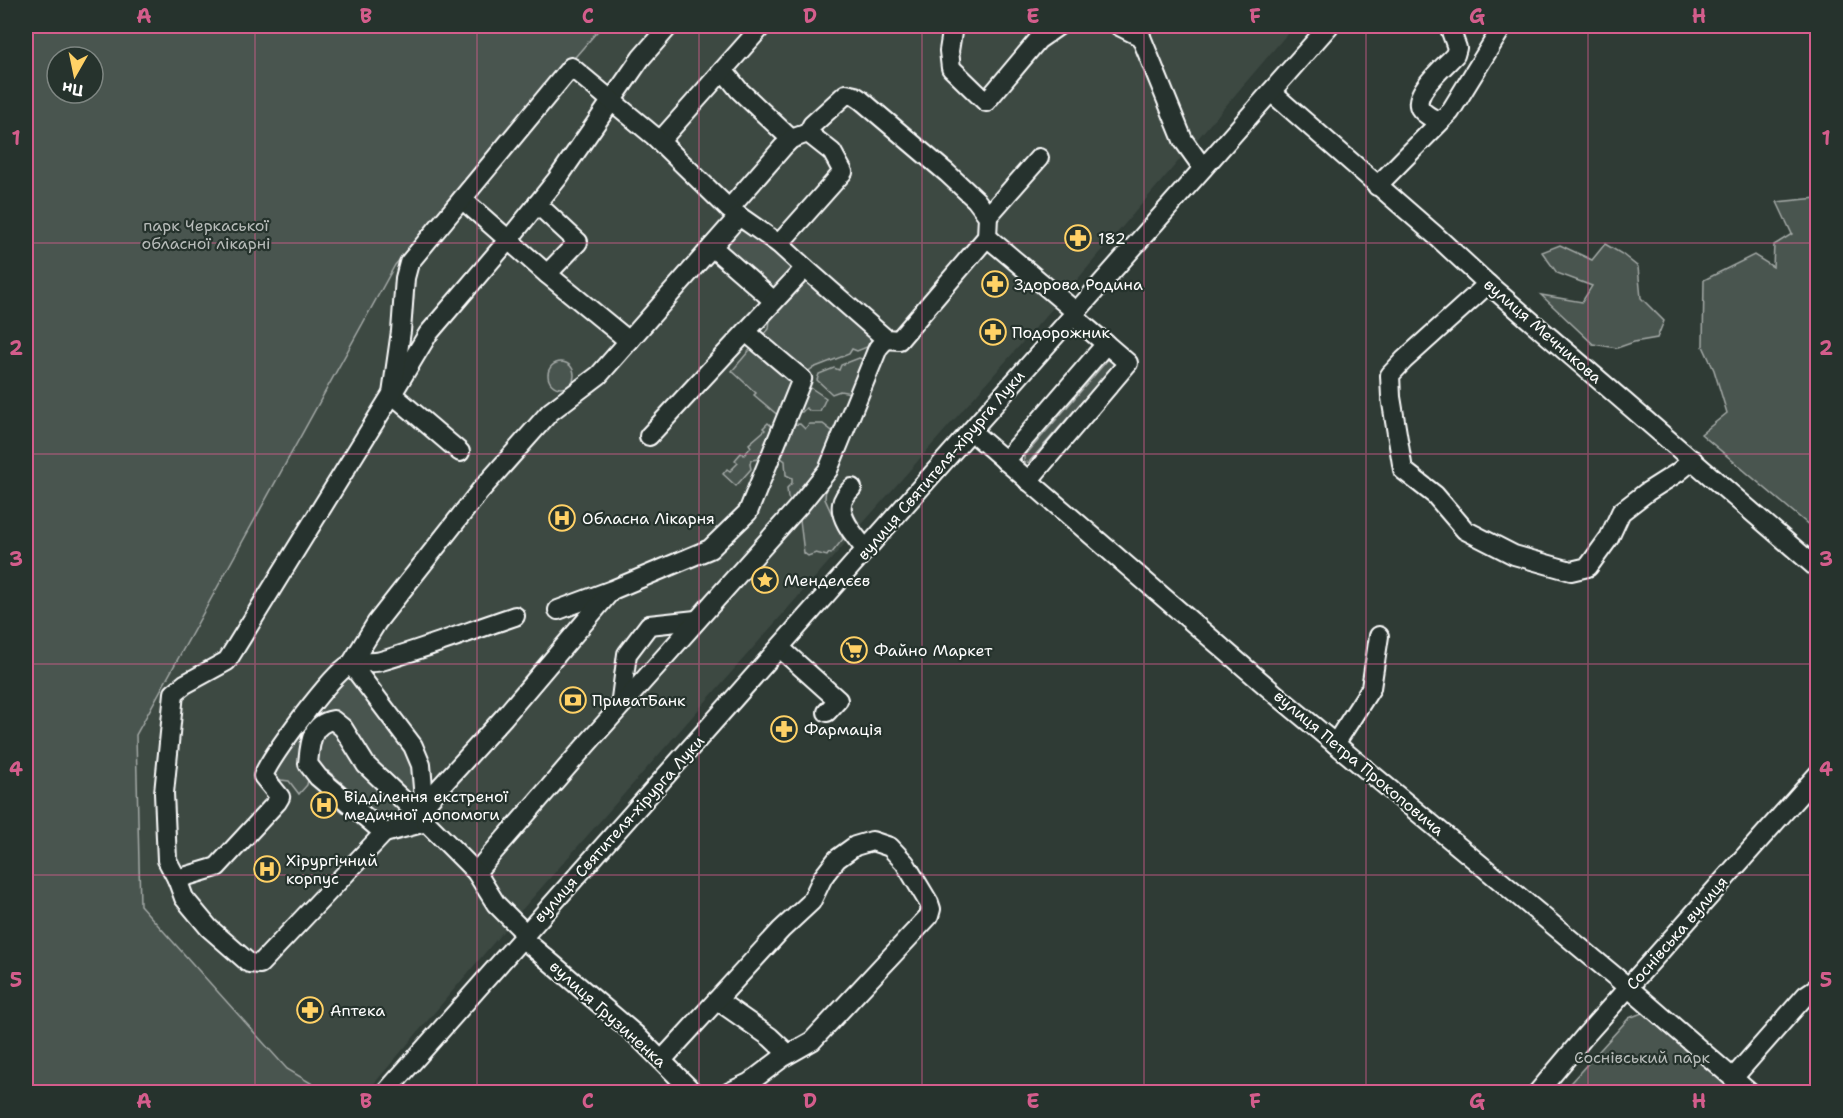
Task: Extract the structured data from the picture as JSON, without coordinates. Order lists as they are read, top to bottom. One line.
{"streets":{"street":["вулиця Мечникова","вулиця Святителя-хірурга Луки","вулиця Петра Прокоповича","Соснівська вулиця","вулиця Грузиненка"]},"crossings":[["вулиця Мечникова","вулиця Святителя-хірурга Луки"],["вулиця Святителя-хірурга Луки","вулиця Петра Прокоповича"],["вулиця Святителя-хірурга Луки","вулиця Грузиненка"],["вулиця Петра Прокоповича","Соснівська вулиця"]],"parks":["парк Черкаської обласної лікарні","Соснівський парк"],"places":{"pharmacy":["182","Здорова Родина","Подорожник","Фармація","Аптека"],"hospital":["Обласна Лікарня","Відділення екстреної медичної допомоги","Хірургічний корпус"],"place":["Менделєєв"],"supermarket":["Файно Маркет"],"bank":["ПриватБанк"]},"north":"bottom","grid":{"columns":["A","B","C","D","E","F","G","H"],"rows":["1","2","3","4","5"]}}
